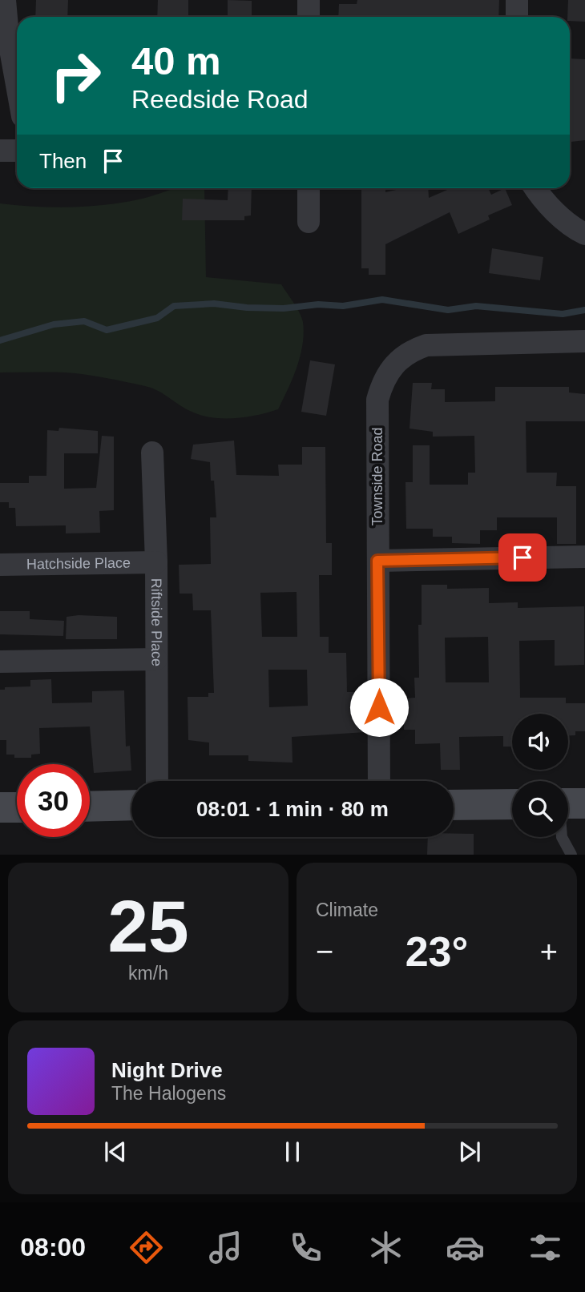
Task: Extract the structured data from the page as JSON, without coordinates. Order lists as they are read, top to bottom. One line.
{"streets":{"street":["Townside Road","Hatchside Place","Riftside Place"]},"crossings":[["Hatchside Place","Riftside Place"]],"page":{"turn":["40 m","Reedside Road"],"then":"Then","limit":"30","trip":"08:01 · 1 min · 80 m","tile":[["25","km/h"],"Climate"],"heat":["−","23°","+"],"song":["Night Drive","The Halogens"],"tabs":"08:00"}}
